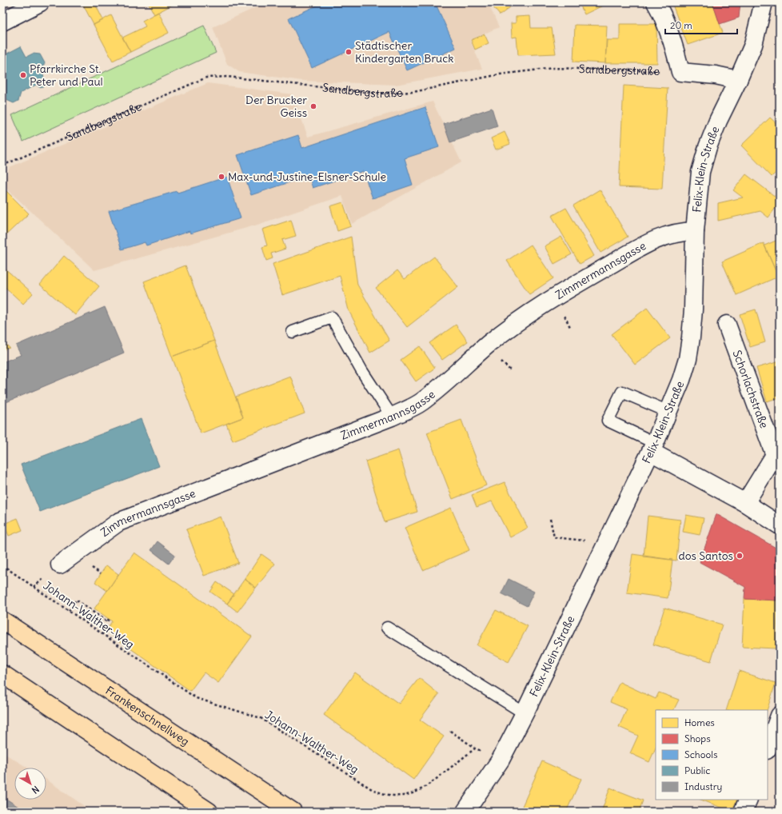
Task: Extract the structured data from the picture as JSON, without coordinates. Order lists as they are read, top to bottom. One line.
{"streets":{"highway":["Frankenschnellweg"],"street":["Felix-Klein-Straße","Zimmermannsgasse","Schorlachstraße"],"path":["Sandbergstraße","Johann-Walther-Weg"]},"crossings":[["Felix-Klein-Straße","Zimmermannsgasse"]],"places":["Städtischer Kindergarten Bruck","Pfarrkirche St. Peter und Paul","Der Brucker Geiss","Max-und-Justine-Elsner-Schule","dos Santos"],"legend":["Homes","Shops","Schools","Public","Industry"],"scale_bar":"20 m","north":"bottom right"}
